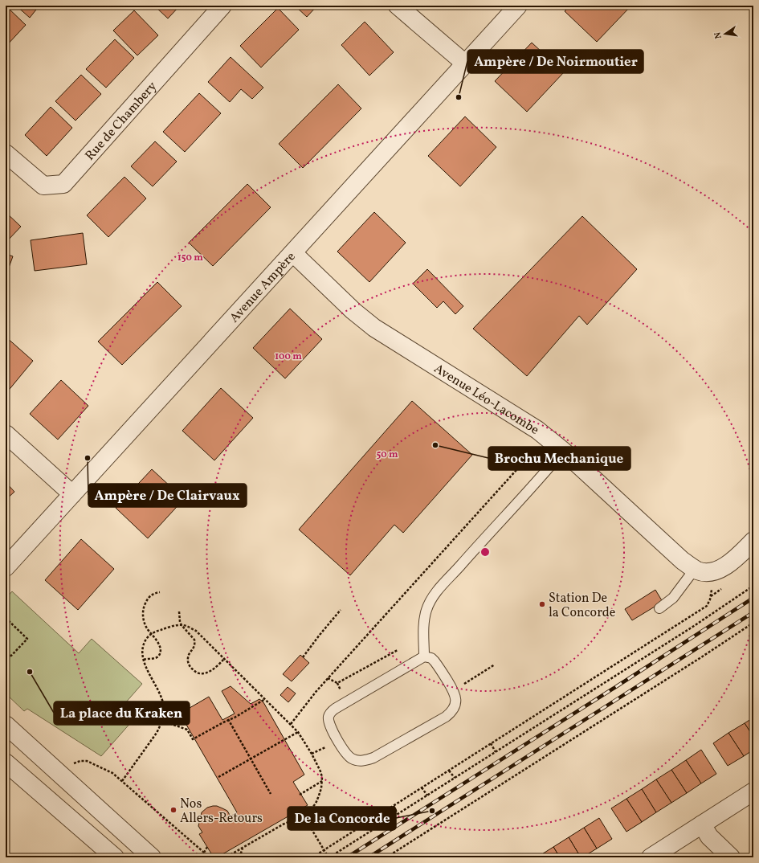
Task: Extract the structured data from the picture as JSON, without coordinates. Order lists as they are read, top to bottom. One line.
{"streets":{"street":["Rue de Chambery","Avenue Ampère","Avenue Léo-Lacombe"]},"crossings":[["Avenue Ampère","Avenue Léo-Lacombe"]],"places":["Ampère / De Noirmoutier","Brochu Mechanique","Ampère / De Clairvaux","Station De la Concorde","La place du Kraken","Nos Allers-Retours","De la Concorde"],"north":"left","rings":["150 m","100 m","50 m"]}
